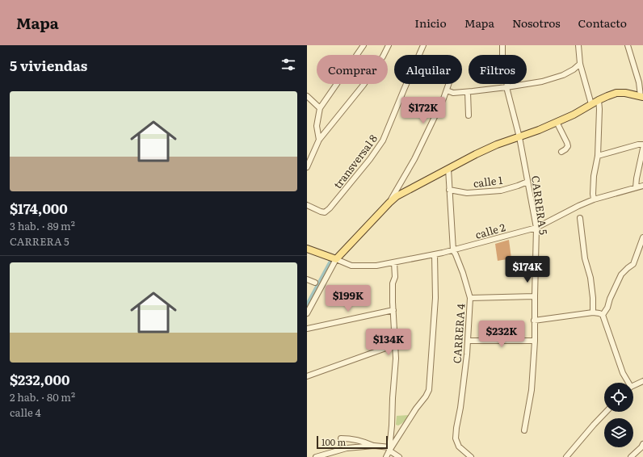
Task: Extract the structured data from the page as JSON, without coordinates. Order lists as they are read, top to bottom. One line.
{"streets":{"street":["transversal 8","calle 1","CARRERA 5","calle 2","CARRERA 4"]},"crossings":[["calle 1","CARRERA 5"],["calle 1","CARRERA 4"],["CARRERA 5","calle 2"],["calle 2","CARRERA 4"]],"scale_bar":"100 m","page":{"header":"Mapa","nav":["Inicio","Mapa","Nosotros","Contacto"],"heading":"5 viviendas","chip":["Comprar","Alquilar","Filtros"],"list":[{"name":"$174,000","note":"3 hab. · 89 m² · CARRERA 5"},{"name":"$232,000","note":"2 hab. · 80 m² · calle 4"}],"price":["$172K","$174K","$199K","$232K","$134K"],"scale":"100 m"}}
